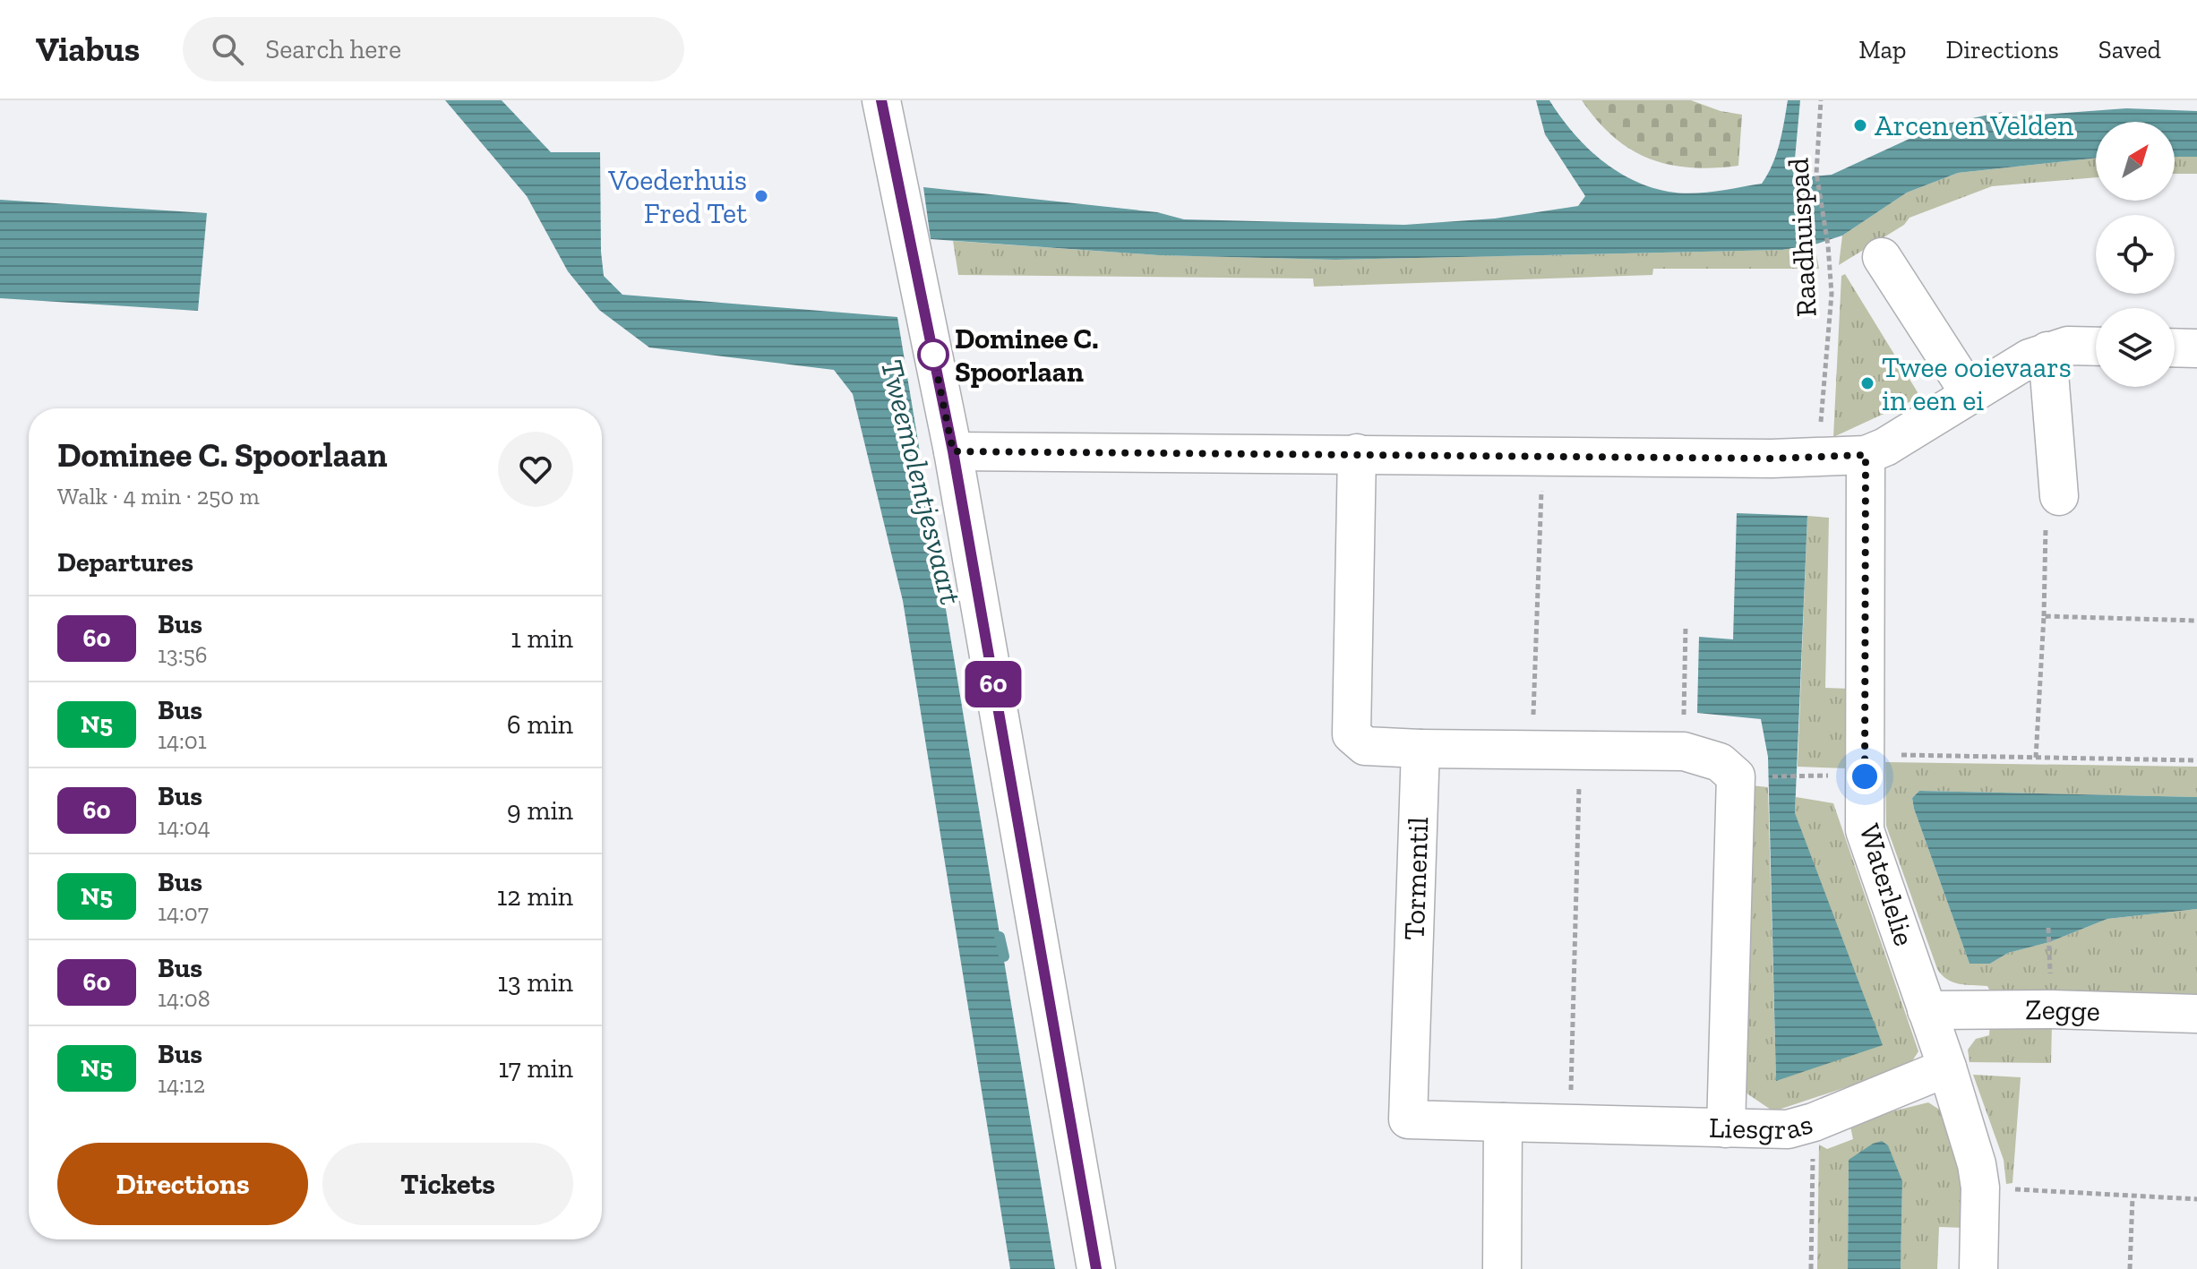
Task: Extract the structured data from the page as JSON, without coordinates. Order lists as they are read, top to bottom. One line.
{"streets":{"street":["Tormentil","Waterlelie","Zegge","Liesgras"],"path":["Raadhuispad"]},"crossings":[["Tormentil","Liesgras"],["Waterlelie","Zegge"]],"water":["Tweemolentjesvaart"],"places":["Arcen en Velden","Voederhuis Fred Tet","Dominee C. Spoorlaan","Twee ooievaars in een ei"],"lines":["bus line 60"],"north":"top right","page":{"header":"Viabus","search":"Search here","nav":["Map","Directions","Saved"],"on_map":"60","heading":[["Dominee C. Spoorlaan","Walk · 4 min · 250 m"],"Departures"],"list":[{"mark":"60","name":"Bus","note":"13:56","value":"1 min"},{"mark":"N5","name":"Bus","note":"14:01","value":"6 min"},{"mark":"60","name":"Bus","note":"14:04","value":"9 min"},{"mark":"N5","name":"Bus","note":"14:07","value":"12 min"},{"mark":"60","name":"Bus","note":"14:08","value":"13 min"},{"mark":"N5","name":"Bus","note":"14:12","value":"17 min"}],"buttons":["Directions","Tickets"]}}
